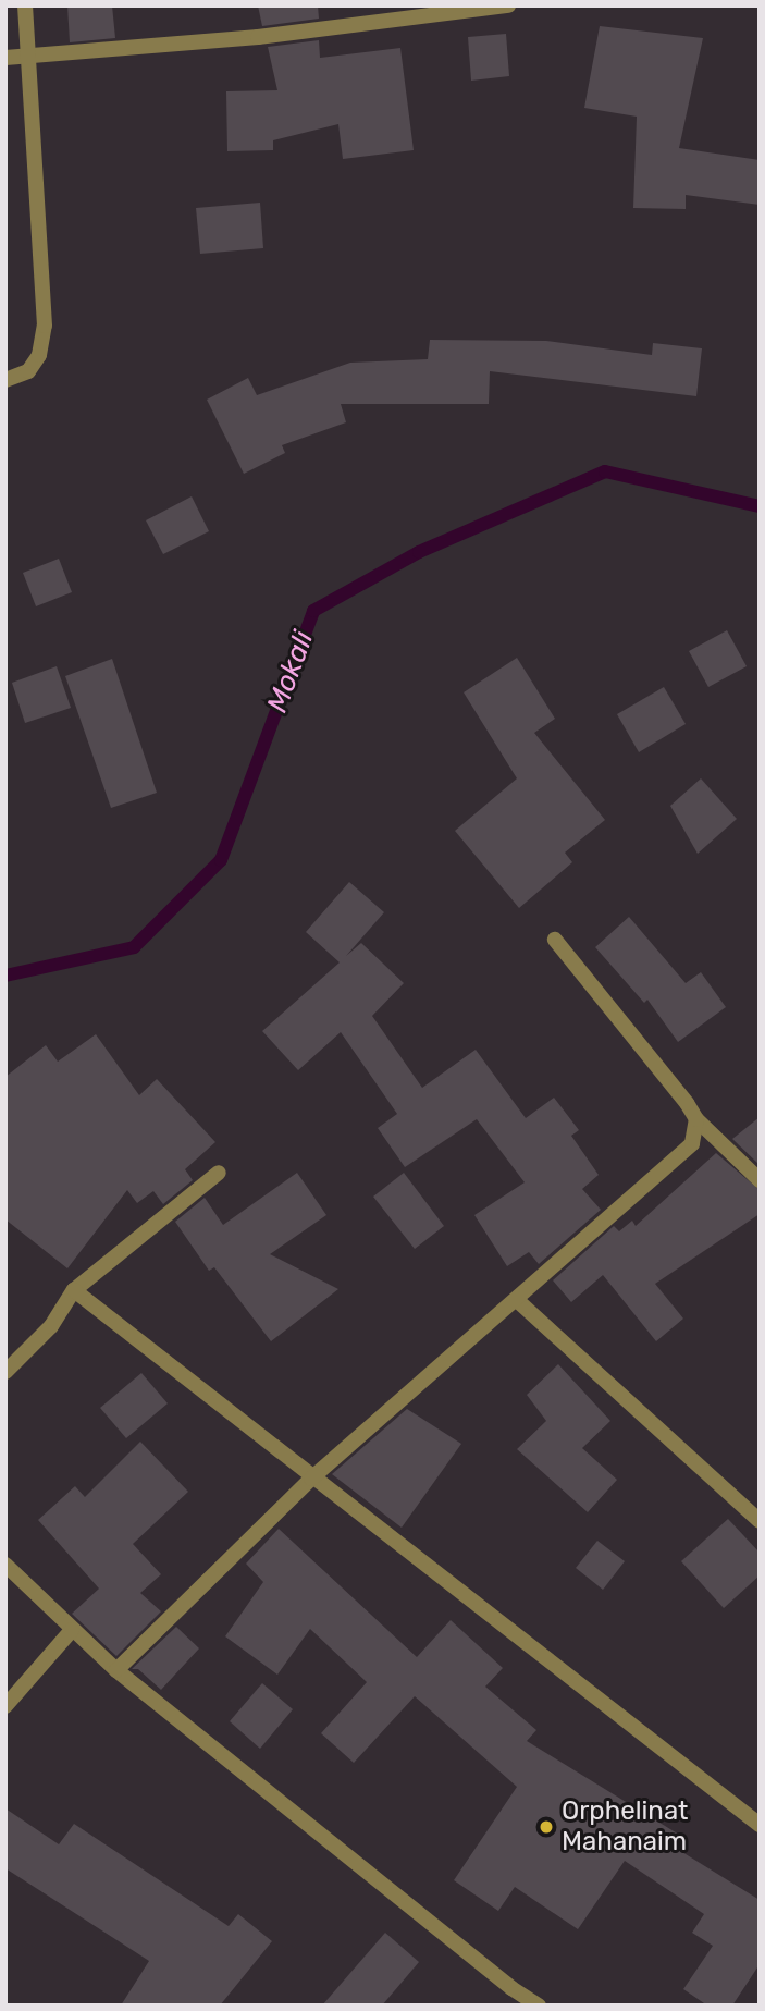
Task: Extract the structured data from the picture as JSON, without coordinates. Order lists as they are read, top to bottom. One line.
{"water":["Mokali"],"places":["Orphelinat Mahanaim"]}
